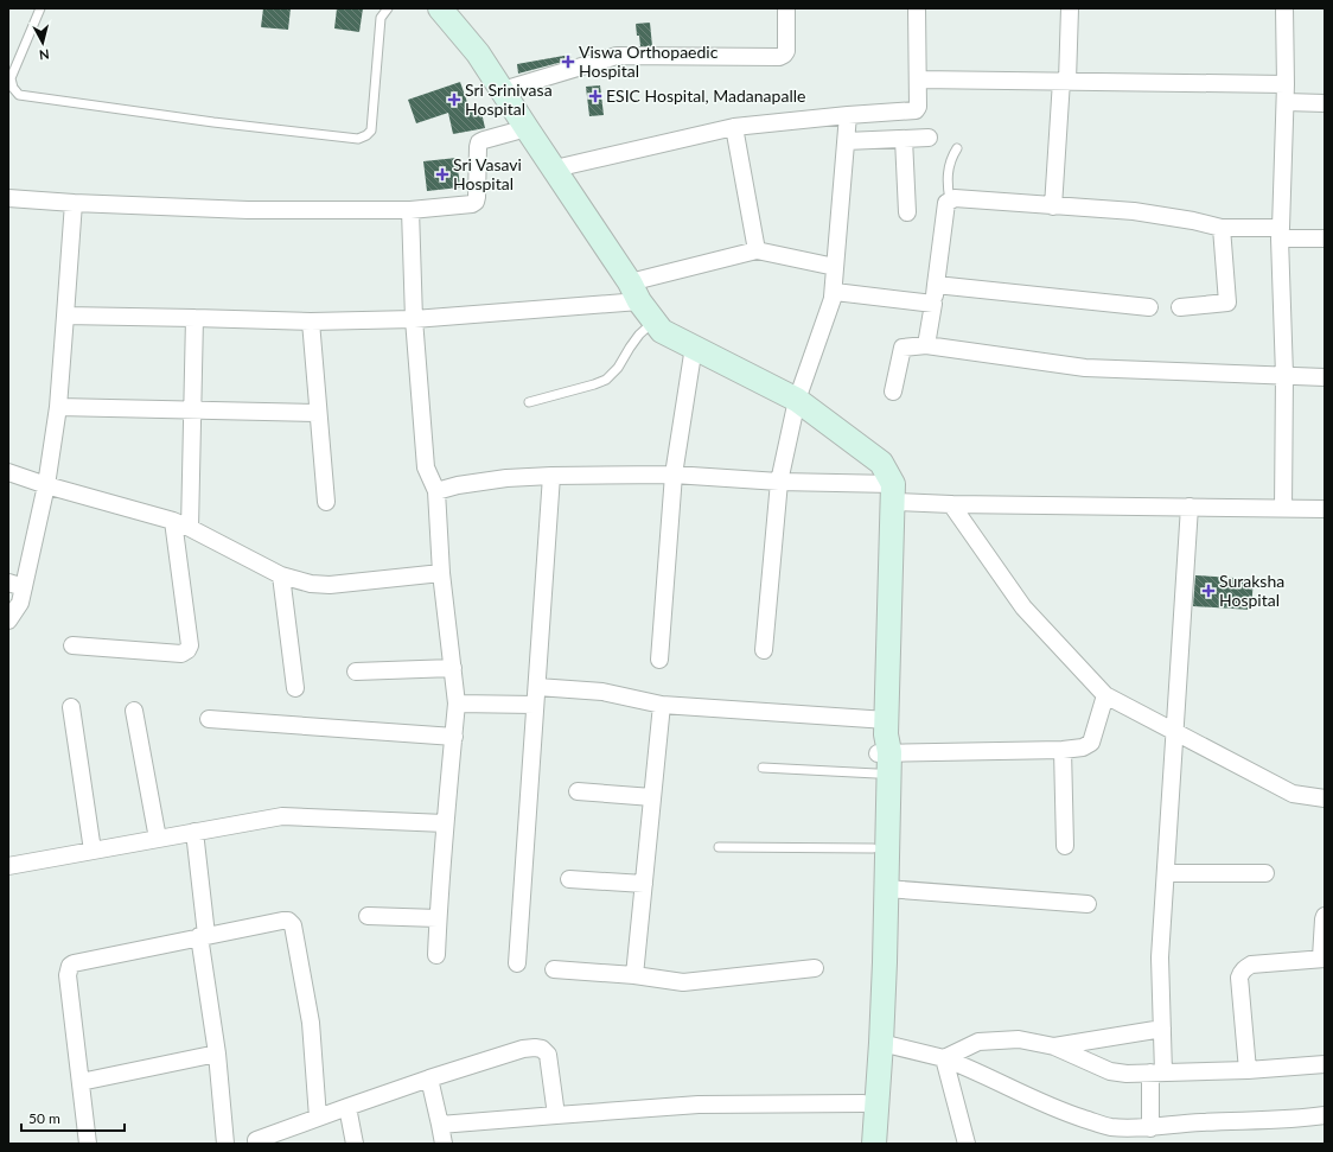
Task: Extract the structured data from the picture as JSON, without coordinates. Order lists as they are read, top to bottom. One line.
{"places":{"health":["Viswa Orthopaedic Hospital","ESIC Hospital, Madanapalle","Sri Srinivasa Hospital","Sri Vasavi Hospital","Suraksha Hospital"]},"scale_bar":"50 m","north":"bottom"}
